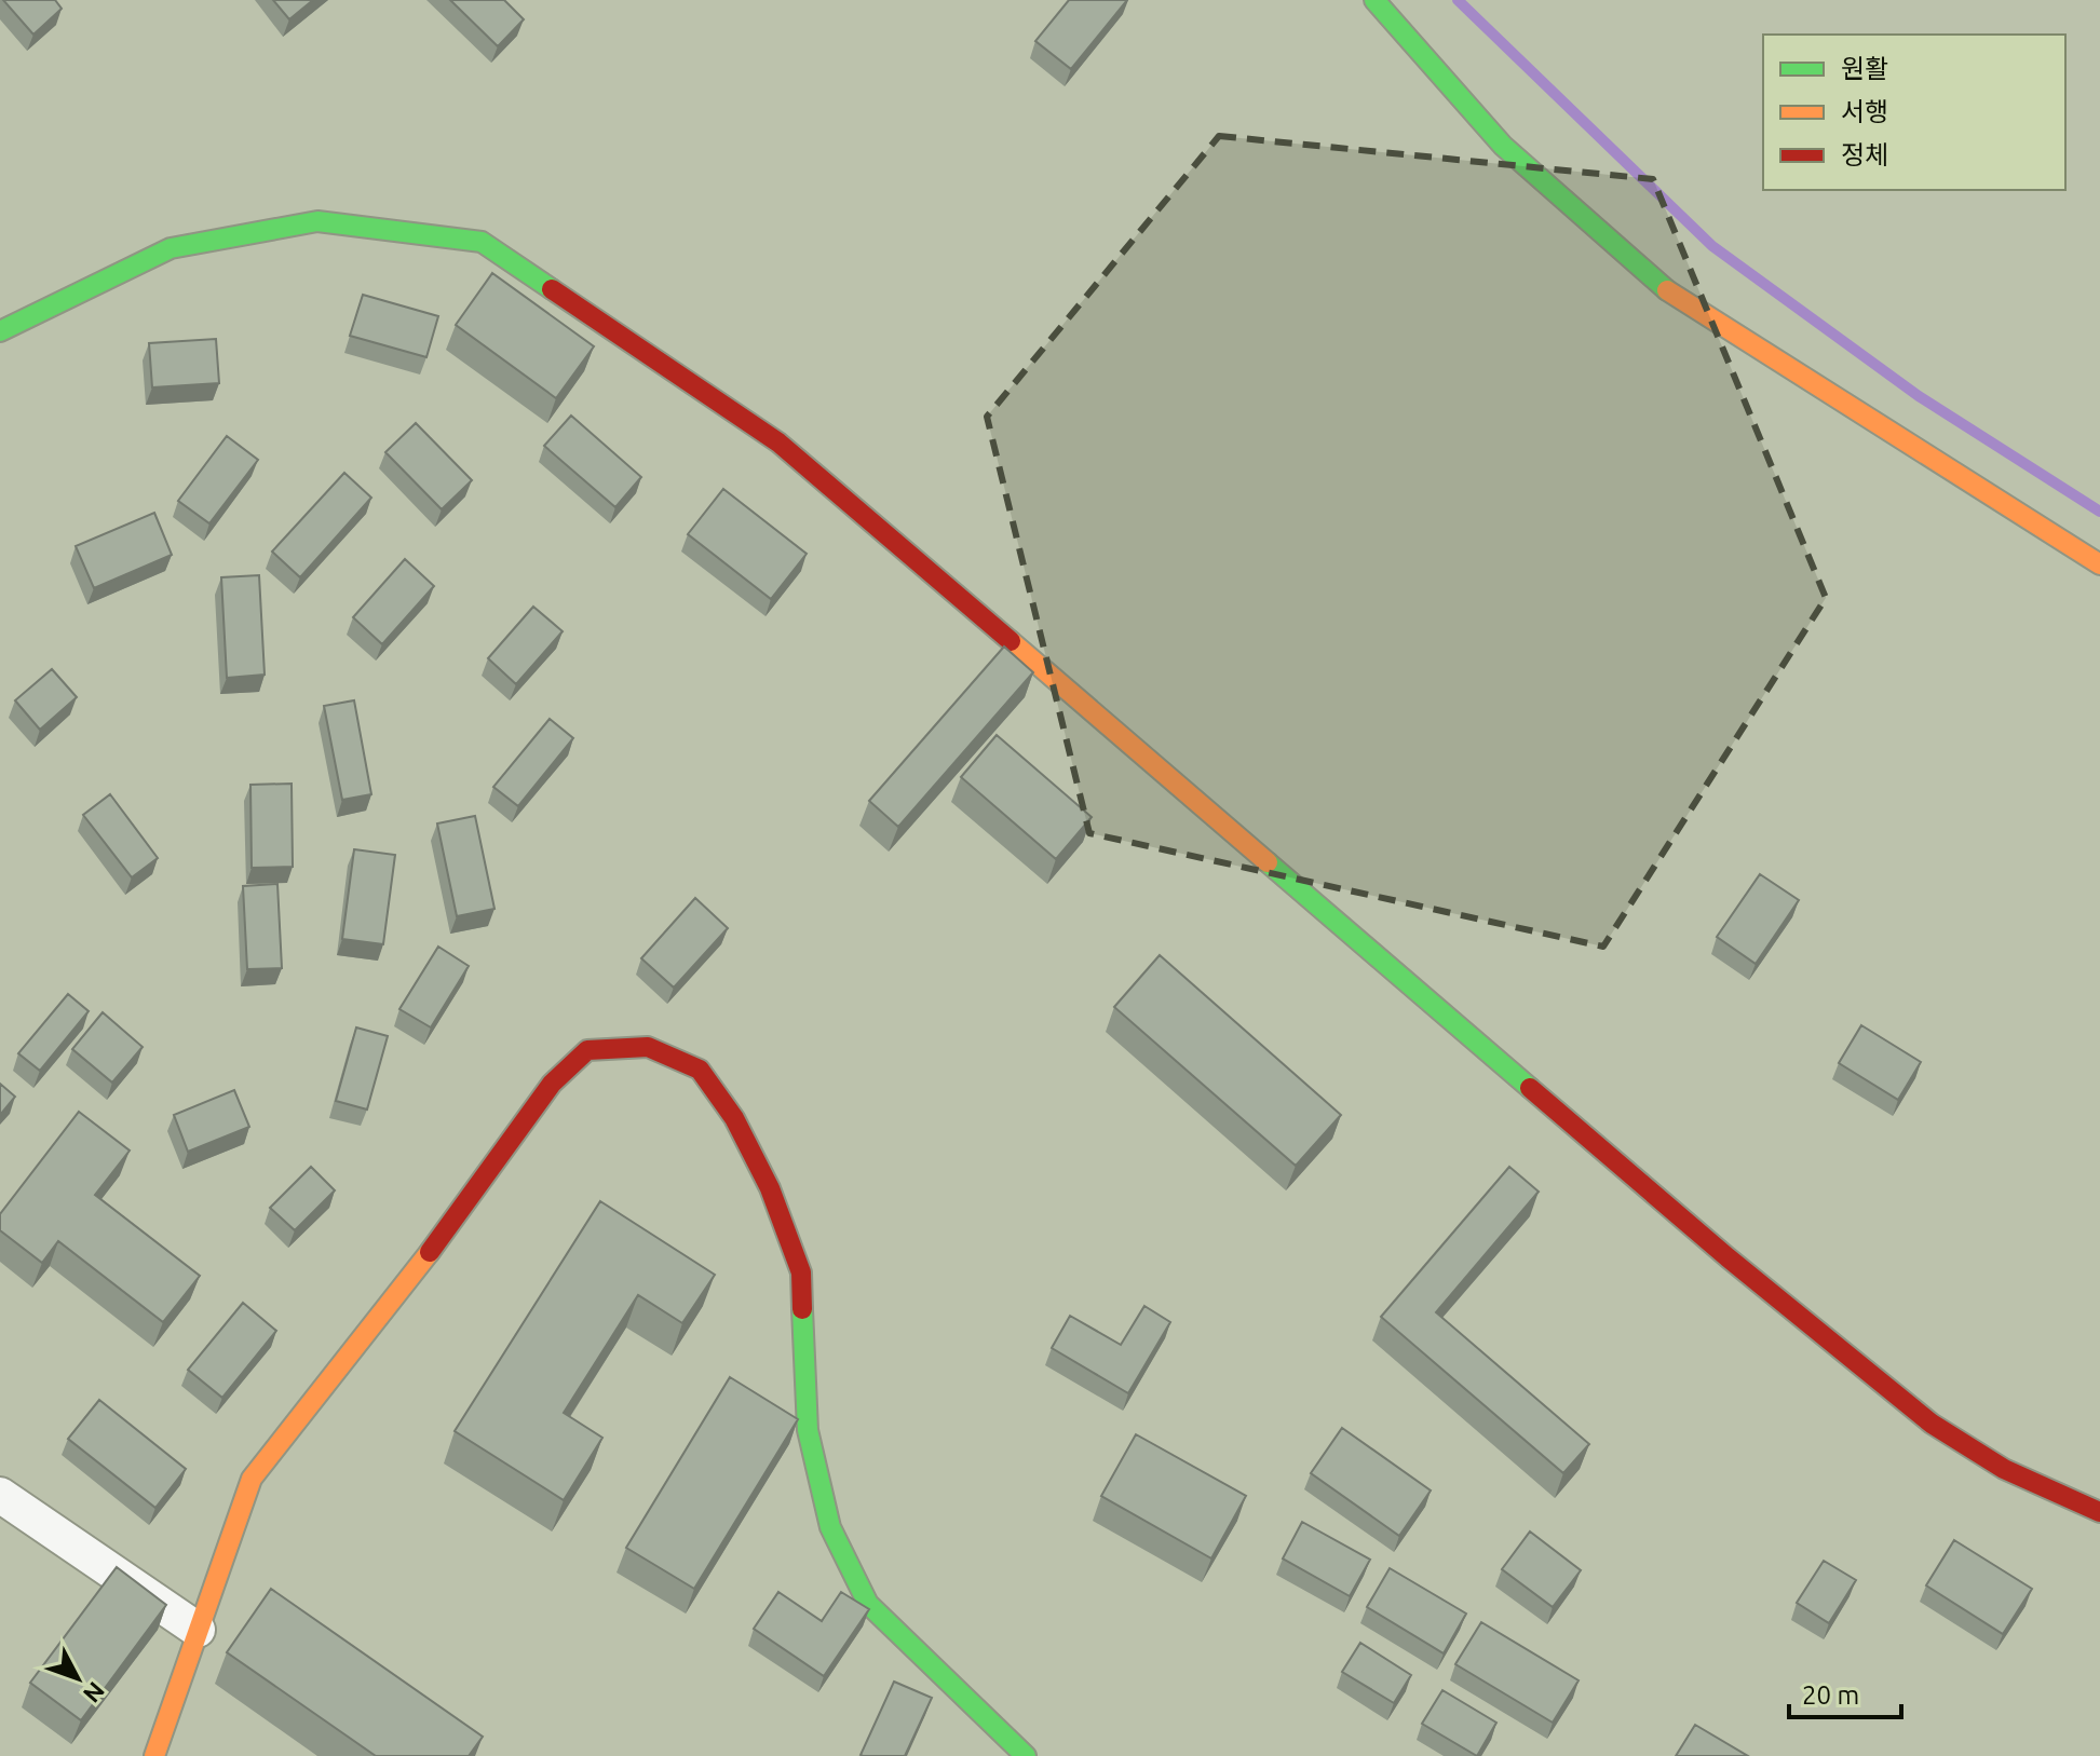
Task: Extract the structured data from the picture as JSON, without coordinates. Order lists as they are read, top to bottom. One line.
{"legend":["원활","서행","정체"],"scale_bar":"20 m","north":"bottom right"}
